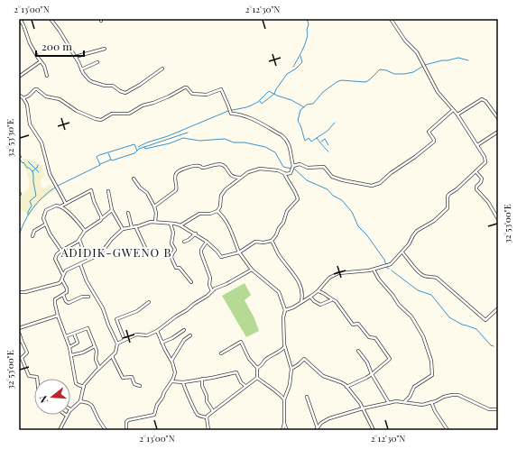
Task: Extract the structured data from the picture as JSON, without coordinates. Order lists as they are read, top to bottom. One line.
{"districts":["ADIDIK-GWENO B"],"scale_bar":"200 m","north":"left","coordinates":["2°13'00\"N","2°12'30\"N","32°53'30\"E","32°53'00\"E"]}
